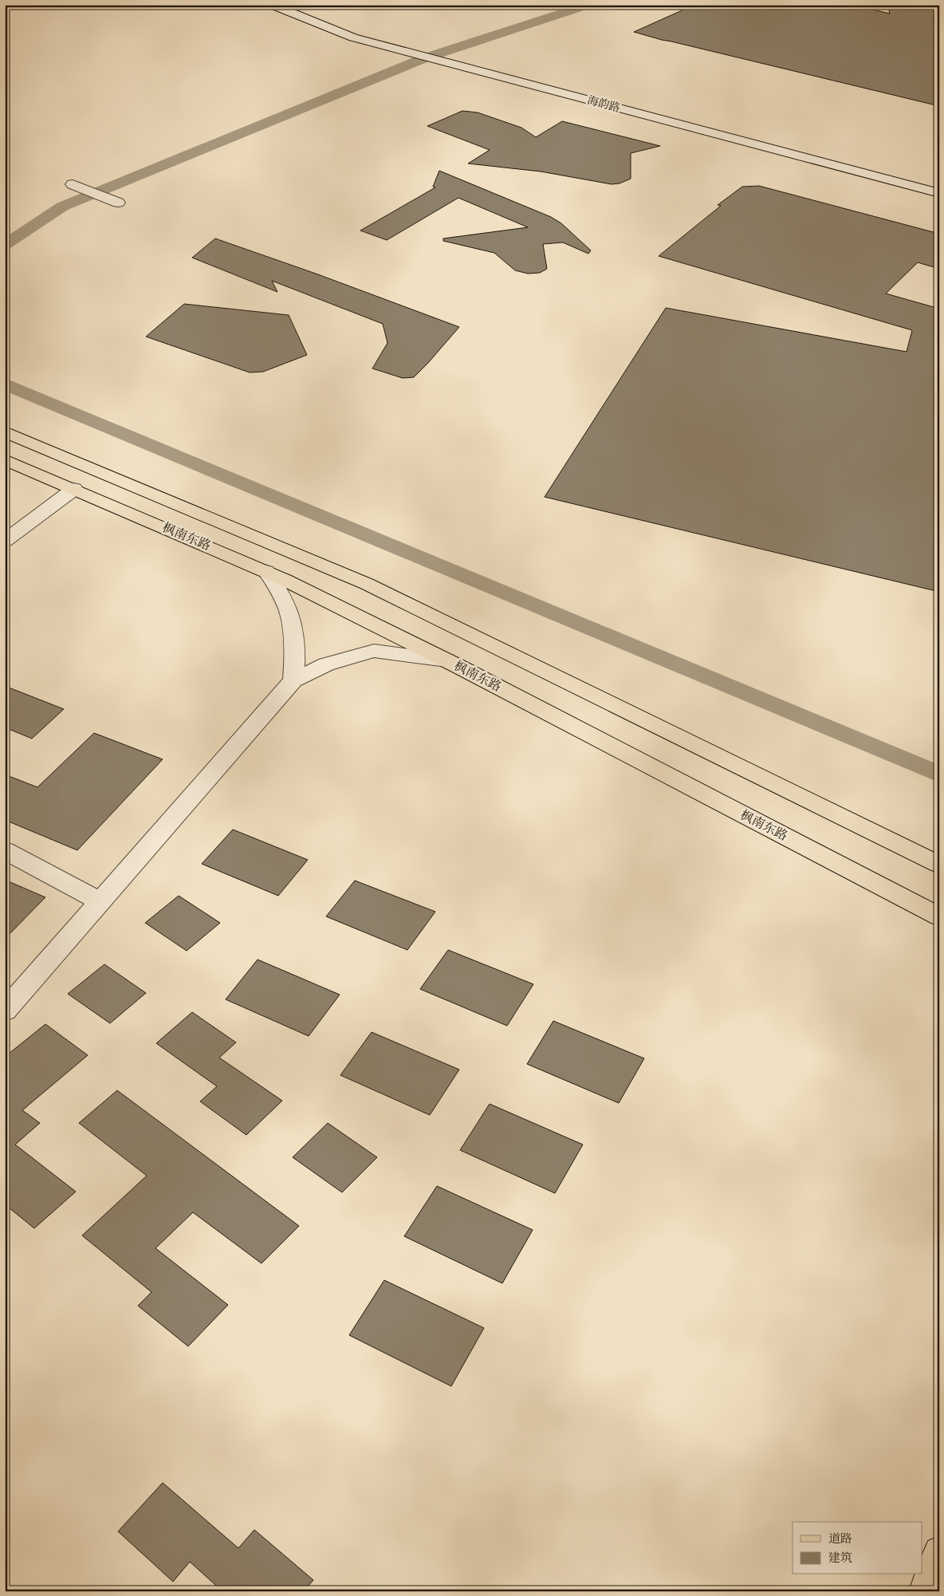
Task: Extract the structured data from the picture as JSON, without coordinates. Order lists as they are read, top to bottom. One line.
{"streets":{"main road":["海韵路","枫南东路"]},"legend":["道路","建筑"]}
